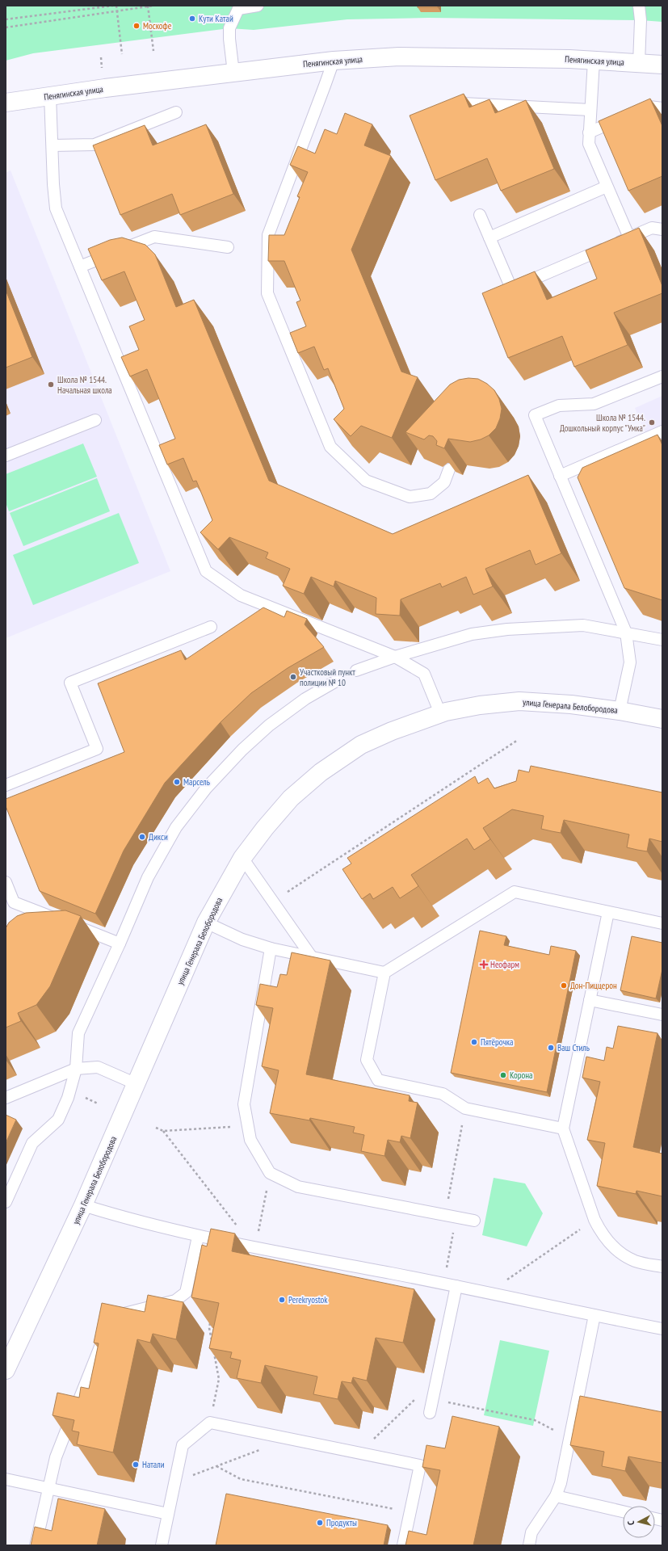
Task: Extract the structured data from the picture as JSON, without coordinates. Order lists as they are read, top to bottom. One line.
{"streets":{"main road":["Пенягинская улица","улица Генерала Белобородова"]},"places":{"other":["Кути Катай","Москофе","Школа № 1544. Начальная школа","Школа № 1544. Дошкольный корпус \"Умка\"","Участковый пункт полиции № 10","Марсель","Дикси","Дон-Пиццерон","Пятёрочка","Ваш Стиль","Корона","Perekryostok","Натали","Продукты"],"health":["Неофарм"]},"north":"left"}
